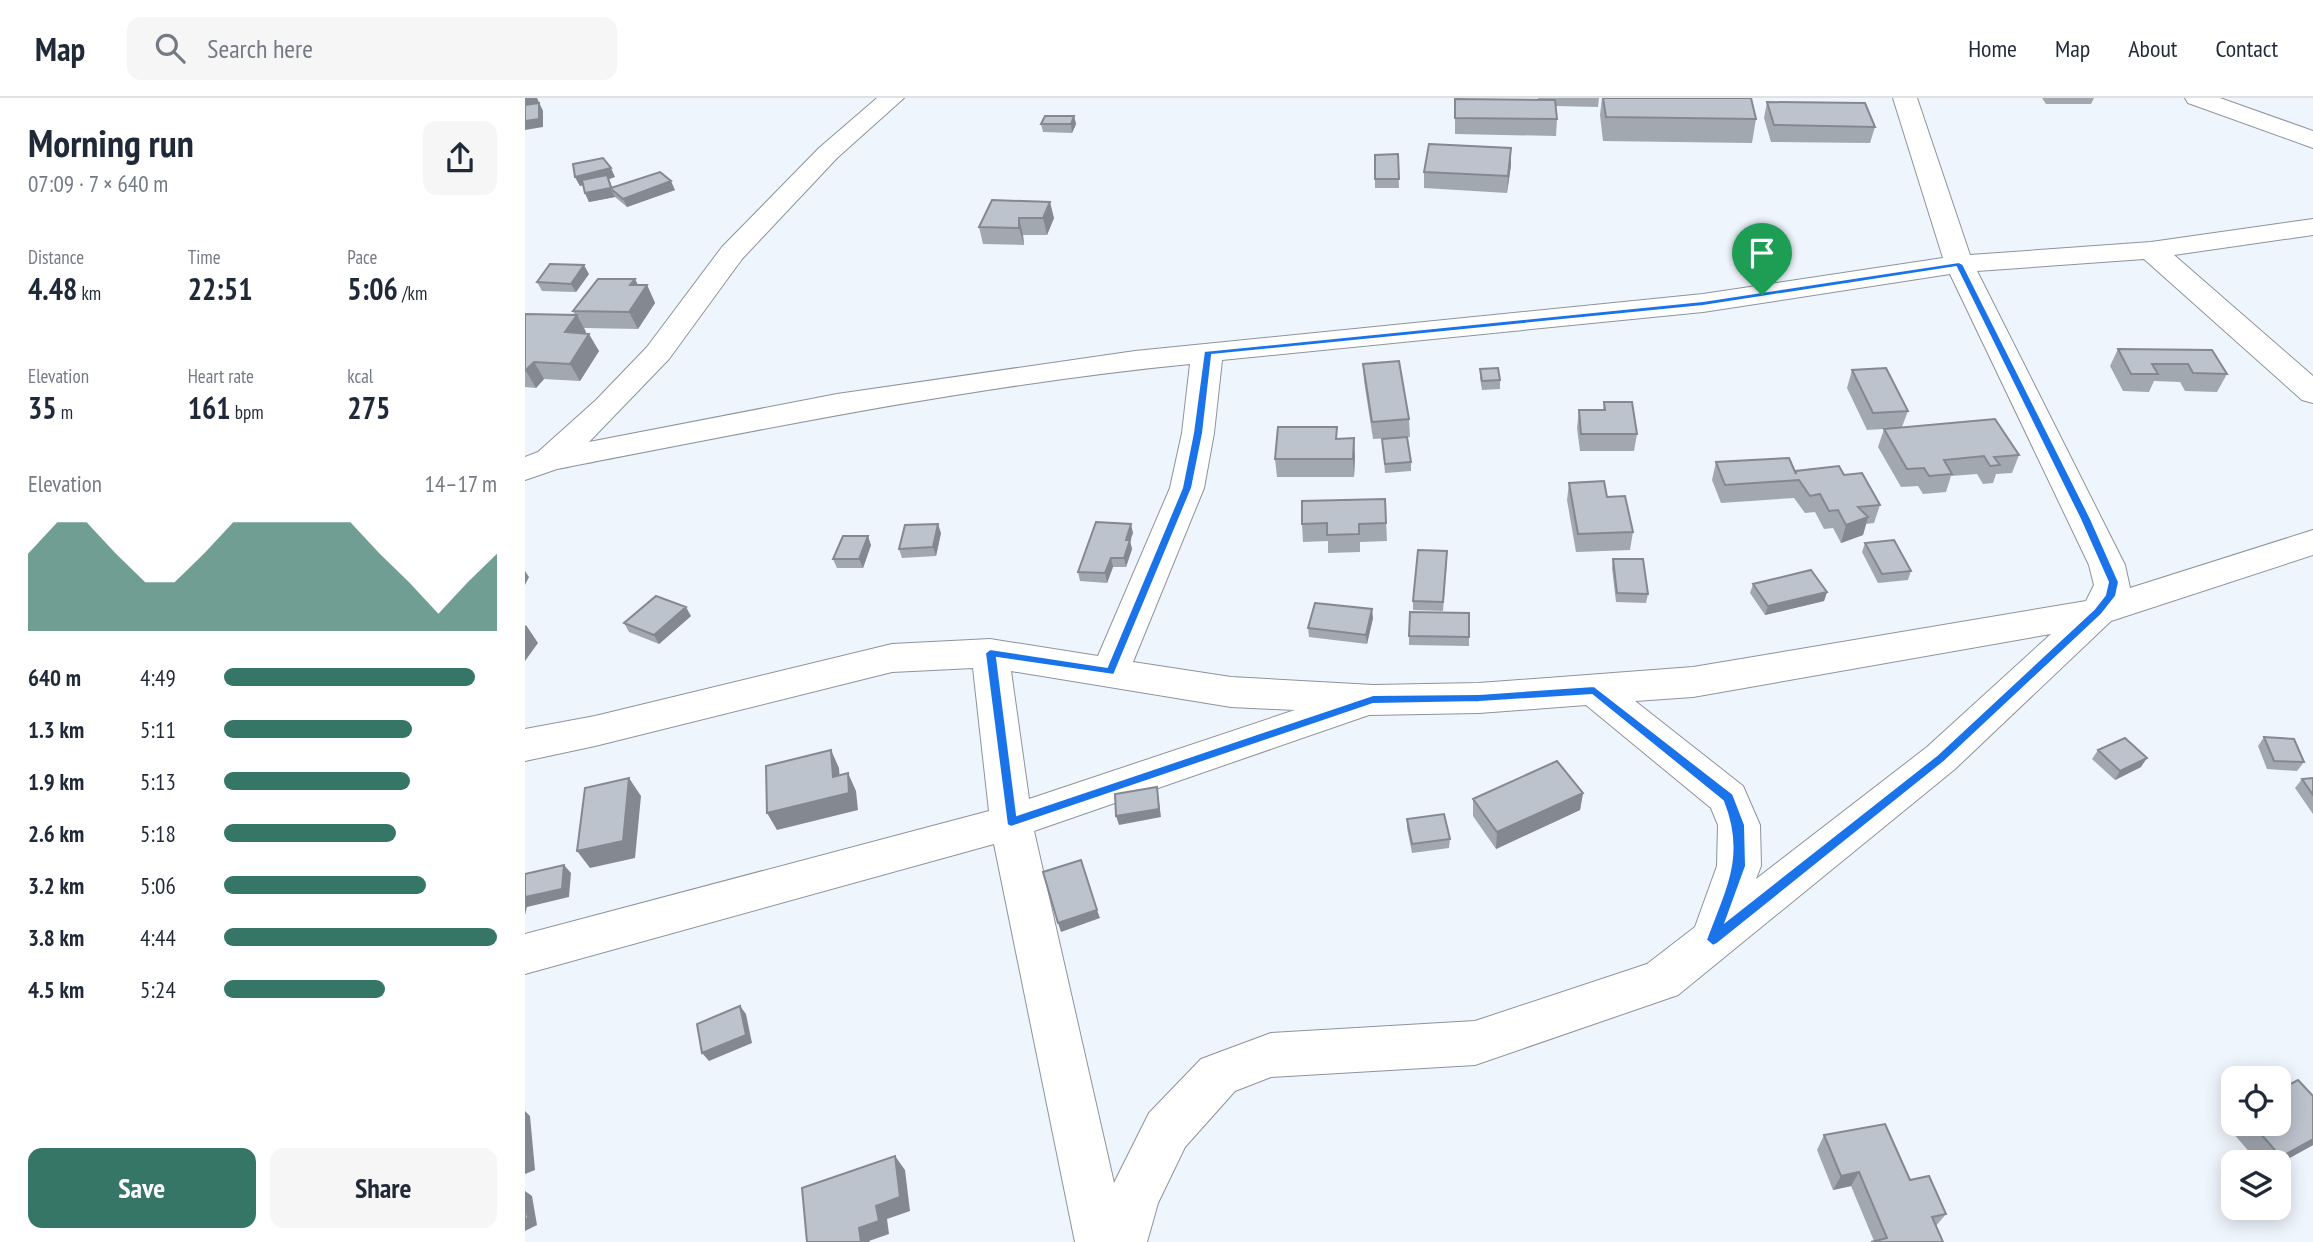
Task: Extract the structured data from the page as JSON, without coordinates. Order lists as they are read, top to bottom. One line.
{"page":{"header":"Map","search":"Search here","nav":["Home","Map","About","Contact"],"heading":["Morning run","07:09 · 7 × 640 m"],"stats":[["Distance","4.48 km"],["Time","22:51"],["Pace","5:06 /km"],["Elevation","35 m"],["Heart rate","161 bpm"],["kcal","275"]],"chart":["Elevation","14–17 m"],"list":[{"name":"640 m","note":"4:49"},{"name":"1.3 km","note":"5:11"},{"name":"1.9 km","note":"5:13"},{"name":"2.6 km","note":"5:18"},{"name":"3.2 km","note":"5:06"},{"name":"3.8 km","note":"4:44"},{"name":"4.5 km","note":"5:24"}],"buttons":["Save","Share"]}}
